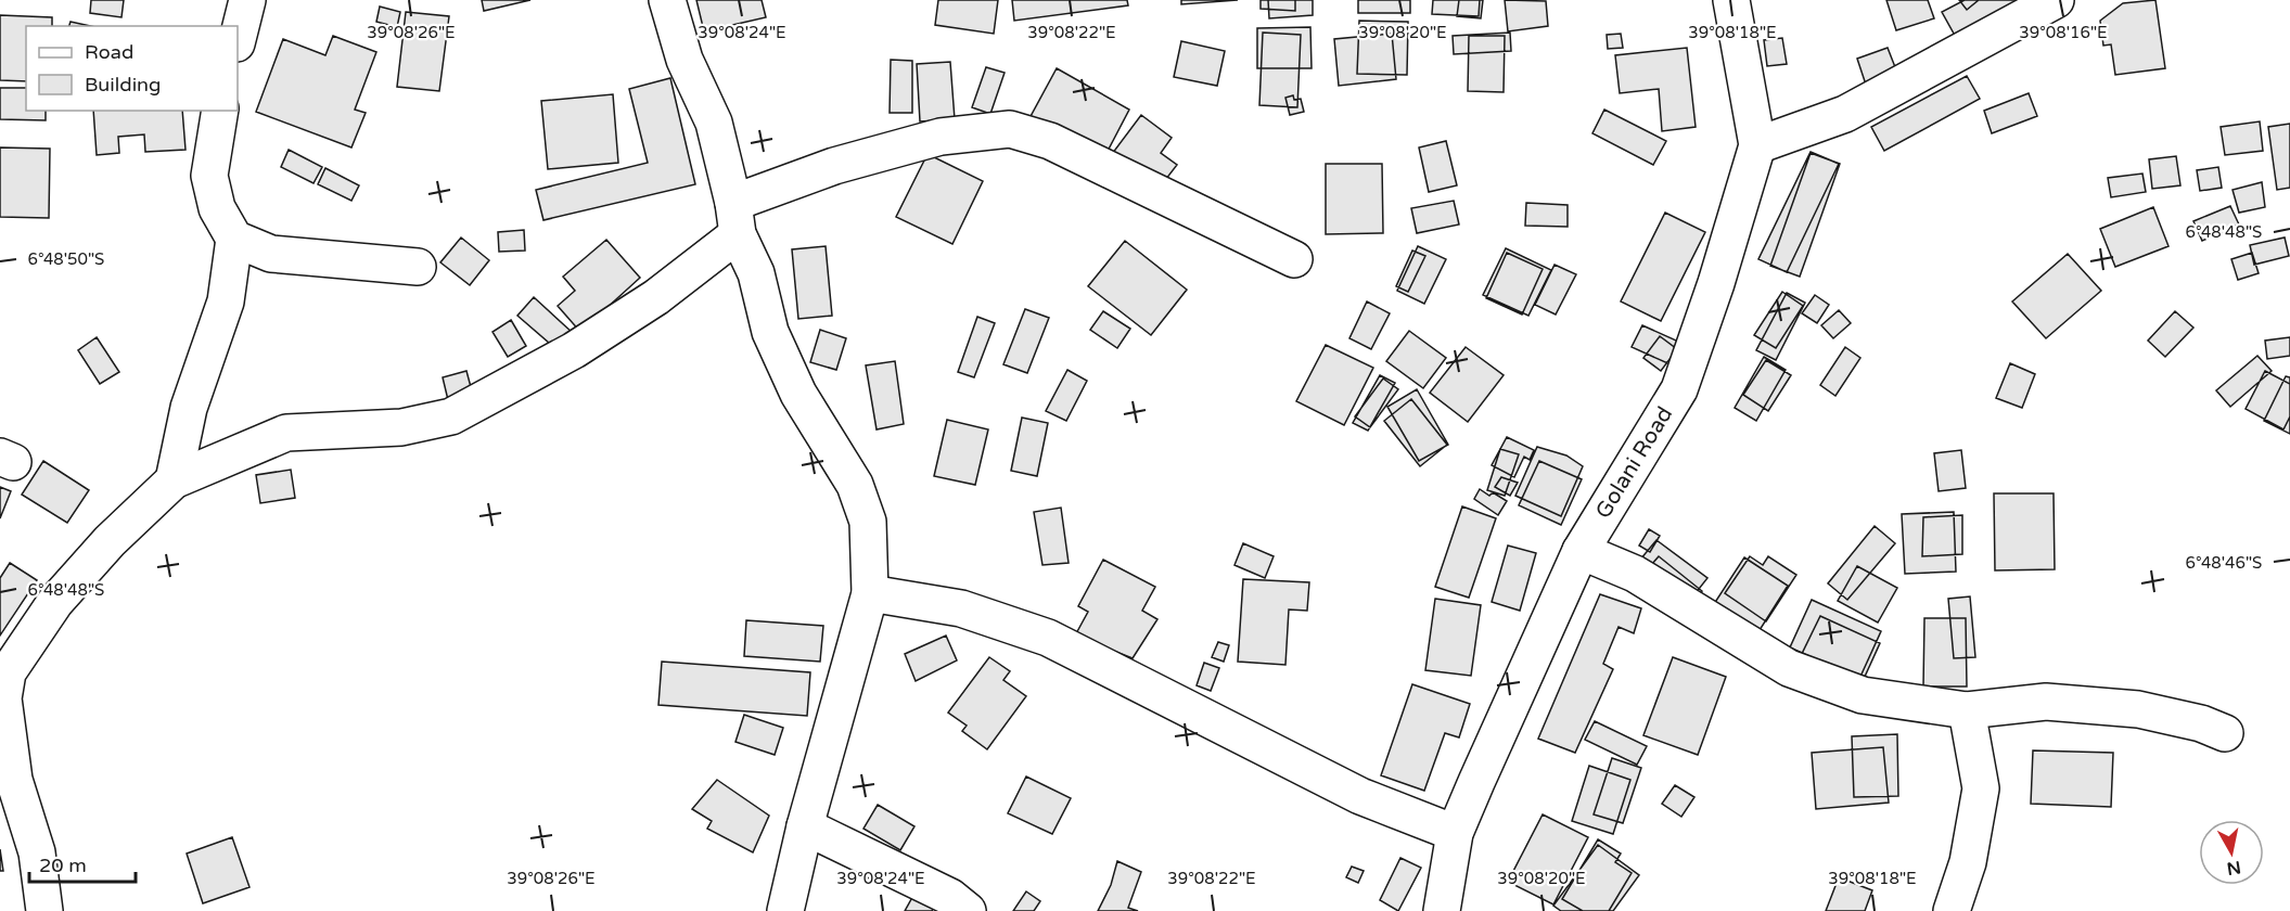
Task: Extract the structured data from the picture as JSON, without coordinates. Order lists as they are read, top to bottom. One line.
{"streets":{"street":["Golani Road"]},"legend":["Road","Building"],"scale_bar":"20 m","north":"bottom","coordinates":["39°08'26\"E","39°08'24\"E","39°08'22\"E","39°08'20\"E","39°08'18\"E","39°08'16\"E","6°48'48\"S","6°48'50\"S","6°48'46\"S"]}
